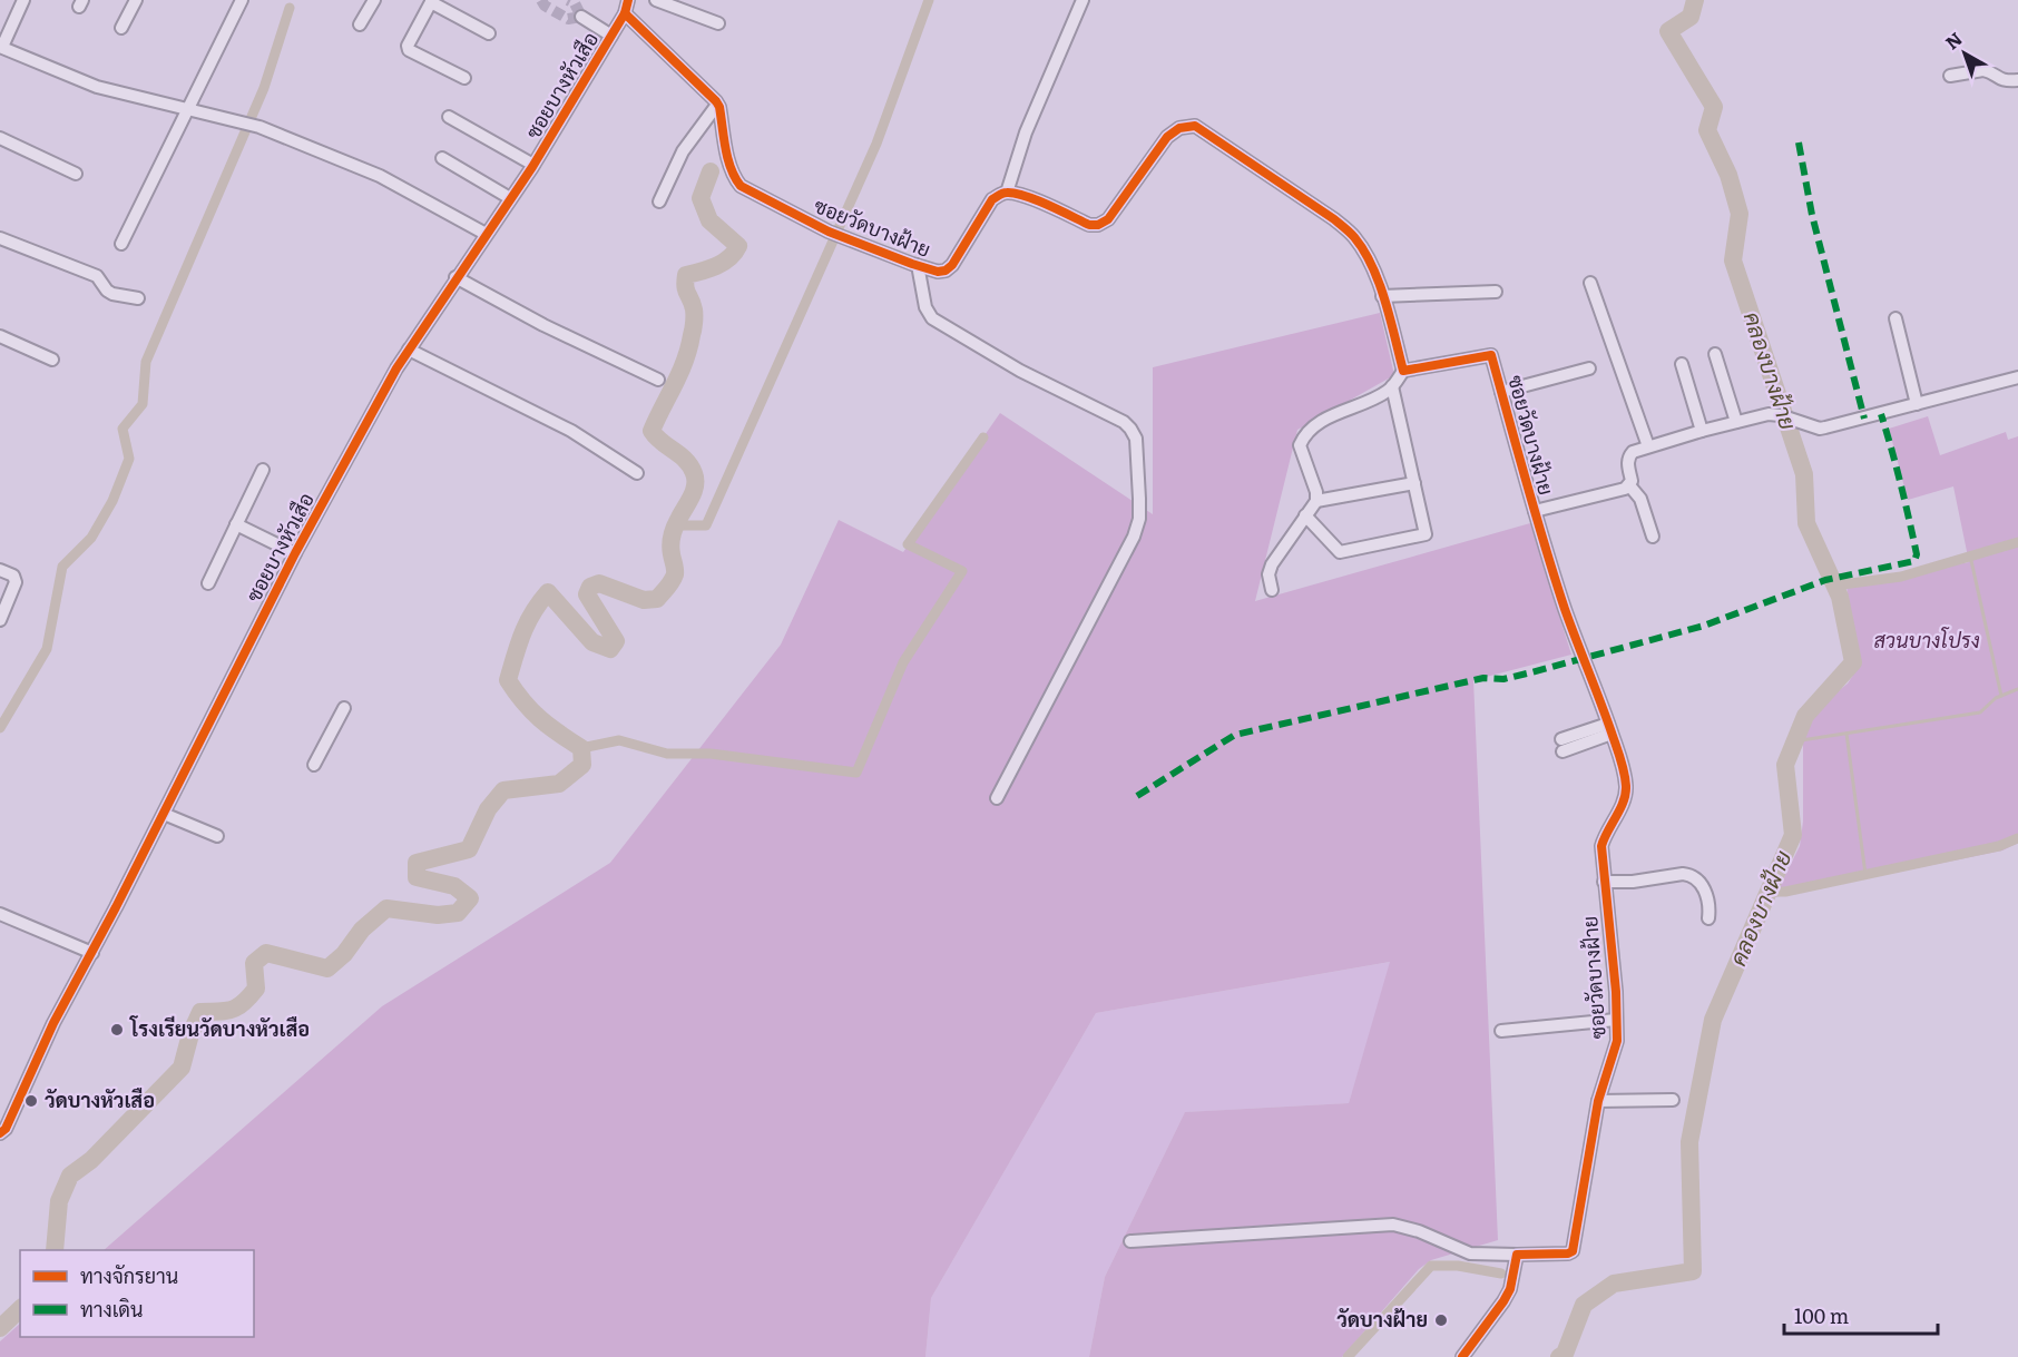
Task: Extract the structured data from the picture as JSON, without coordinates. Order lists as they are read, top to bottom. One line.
{"streets":{"street":["ซอยบางหัวเสือ","ซอยวัดบางฝ้าย"]},"crossings":[["ซอยบางหัวเสือ","ซอยวัดบางฝ้าย"]],"water":["คลองบางฝ้าย"],"parks":["สวนบางโปรง"],"places":["โรงเรียนวัดบางหัวเสือ","วัดบางหัวเสือ","วัดบางฝ้าย"],"legend":["ทางจักรยาน","ทางเดิน"],"scale_bar":"100 m","north":"top left"}
